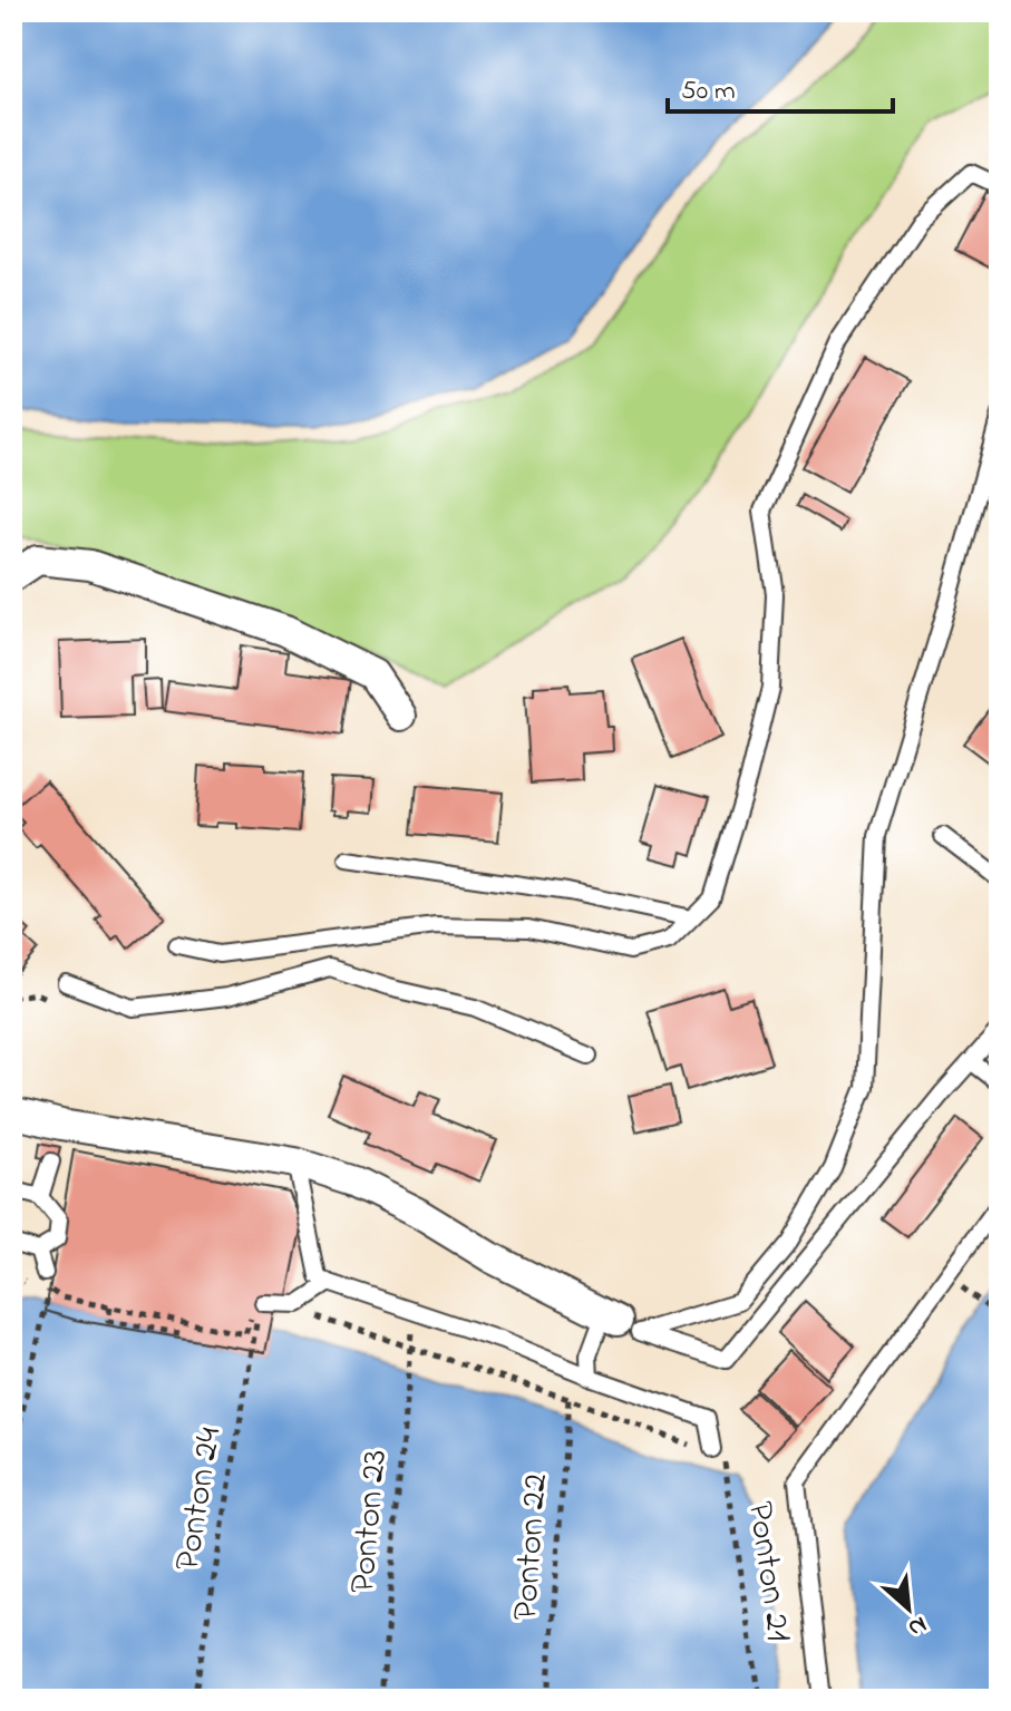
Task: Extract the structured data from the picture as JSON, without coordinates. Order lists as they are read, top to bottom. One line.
{"streets":{"path":["Ponton 24","Ponton 23","Ponton 22","Ponton 21"]},"scale_bar":"50 m","north":"bottom right"}
